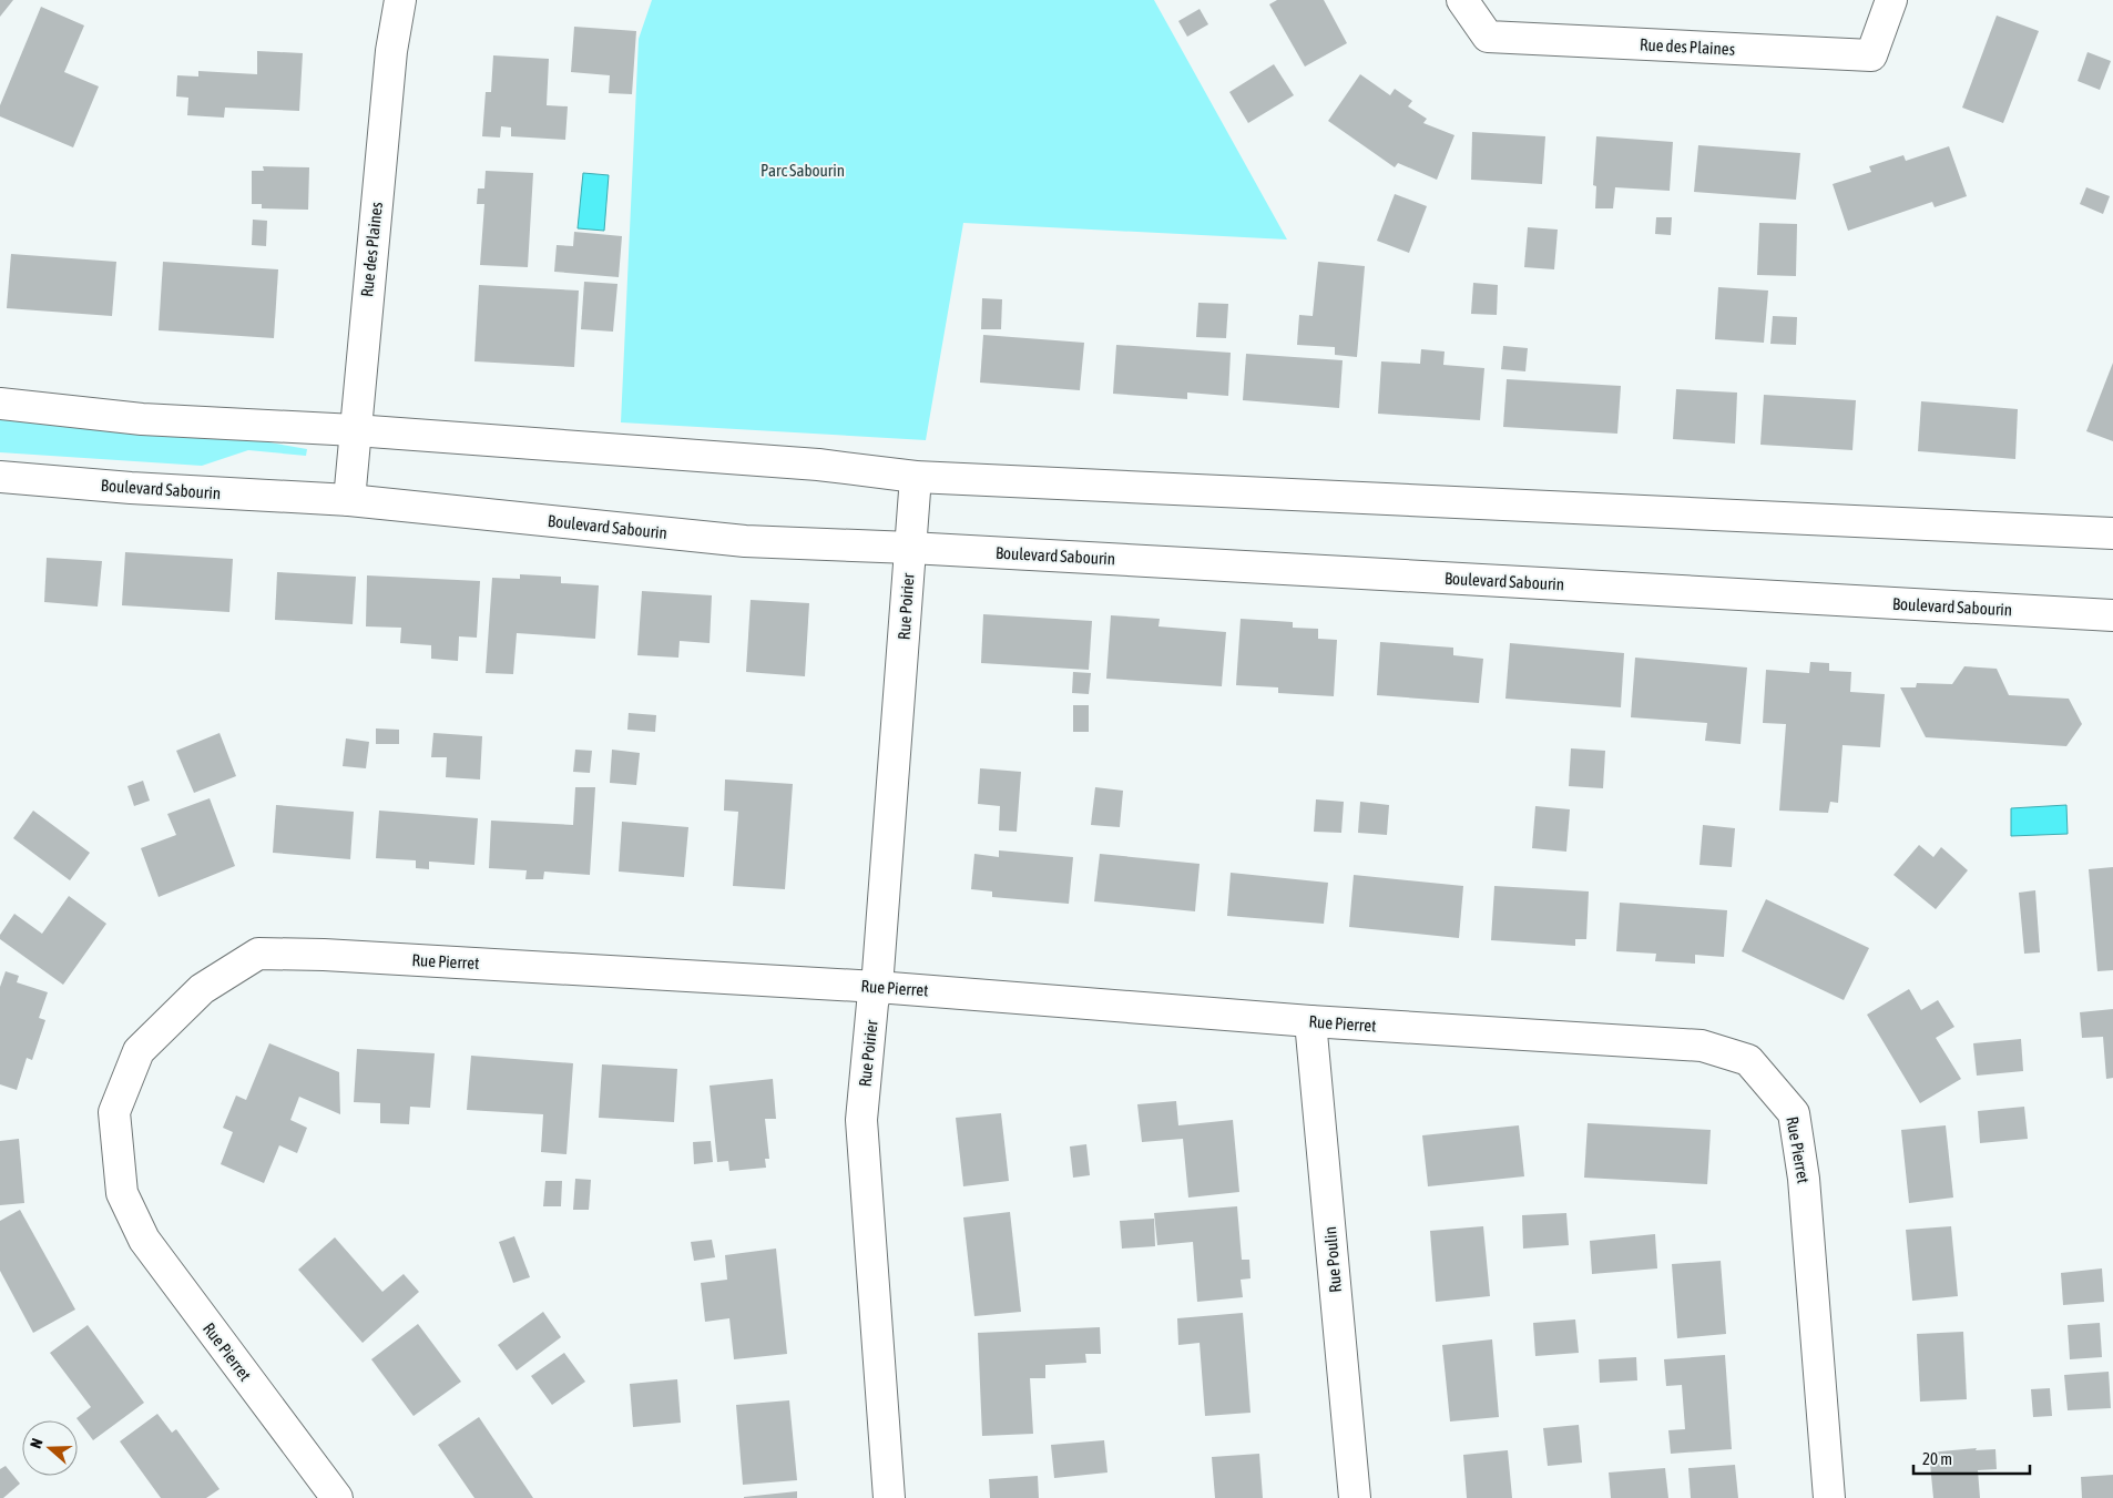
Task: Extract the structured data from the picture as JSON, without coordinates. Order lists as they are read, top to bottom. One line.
{"streets":{"street":["Rue des Plaines","Boulevard Sabourin","Rue Poirier","Rue Pierret","Rue Poulin"]},"crossings":[["Rue des Plaines","Boulevard Sabourin"],["Boulevard Sabourin","Rue Poirier"],["Rue Poirier","Rue Pierret"],["Rue Pierret","Rue Poulin"]],"parks":["Parc Sabourin"],"scale_bar":"20 m","north":"left"}
